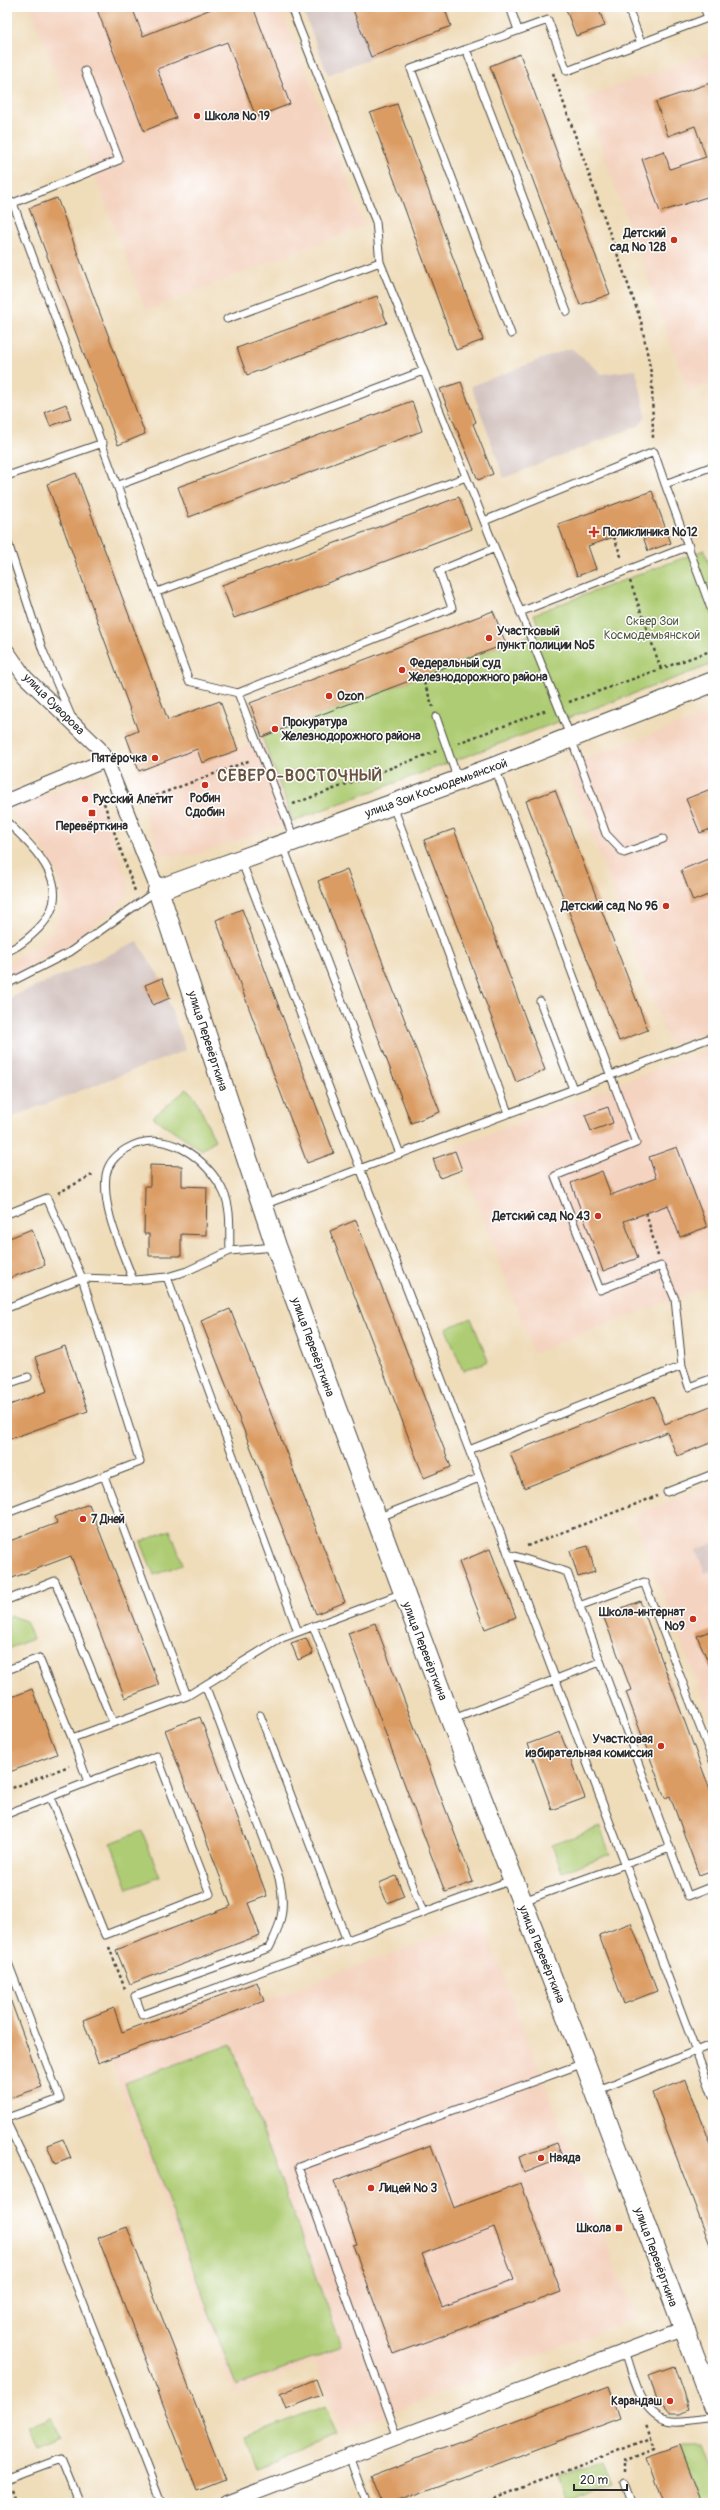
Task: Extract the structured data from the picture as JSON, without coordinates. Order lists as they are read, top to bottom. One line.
{"streets":{"street":["улица Суворова","улица Зои Космодемьянской","улица Перевёрткина"]},"crossings":[["улица Суворова","улица Зои Космодемьянской"],["улица Суворова","улица Перевёрткина"],["улица Зои Космодемьянской","улица Перевёрткина"]],"districts":["СЕВЕРО-ВОСТОЧНЫЙ"],"parks":["Сквер Зои Космодемьянской"],"places":{"other":["Школа № 19","Детский сад № 128","Участковый пункт полиции №5","Федеральный суд Железнодорожного района","Ozon","Прокуратура Железнодорожного района","Пятёрочка","Робин Сдобин","Русский Апетит","Детский сад № 96","Детский сад № 43","7 Дней","Школа-интернат №9","Участковая избирательная комиссия","Наяда","Лицей № 3","Карандаш"],"health":["Поликлиника №12"],"transit":["Перевёрткина","Школа"]},"scale_bar":"20 m"}
